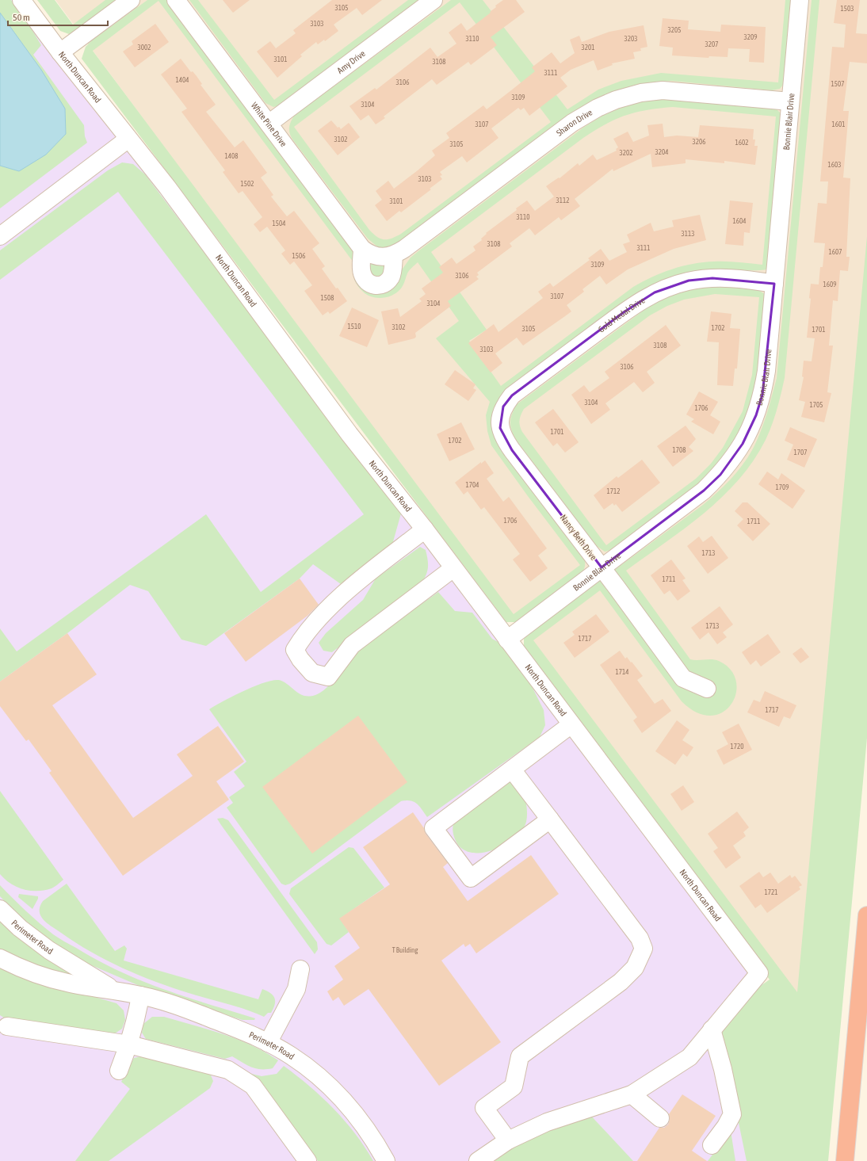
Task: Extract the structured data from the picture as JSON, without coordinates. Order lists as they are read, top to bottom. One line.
{"streets":{"street":["Amy Drive","North Duncan Road","Bonnie Blair Drive","Sharon Drive","White Pine Drive","Gold Medal Drive","Nancy Beth Drive","Perimeter Road"]},"crossings":[["Amy Drive","White Pine Drive"],["North Duncan Road","Bonnie Blair Drive"],["Bonnie Blair Drive","Sharon Drive"],["Bonnie Blair Drive","Gold Medal Drive"],["Bonnie Blair Drive","Nancy Beth Drive"],["Sharon Drive","White Pine Drive"],["Gold Medal Drive","Nancy Beth Drive"]],"house_numbers":["3105","1503","3103","3205","3209","3110","3203","3207","3002","3201","3101","3108","3111","1404","3106","1507","3109","3104","3107","1601","3102","3206","1602","3105","3204","3202","1408","1603","3103","1502","3112","3101","3110","1604","1504","3113","3108","3111","1607","1506","3109","3106","1609","3107","1508","3104","1510","3102","1702","3105","1701","3108","3103","3106","3104","1705","1706","1701","1702","1708","1707","1704","1709","1712","1706","1711","1713","1711","1713","1717","1714","1717","1720","1721","T Building"],"scale_bar":"50 m"}
